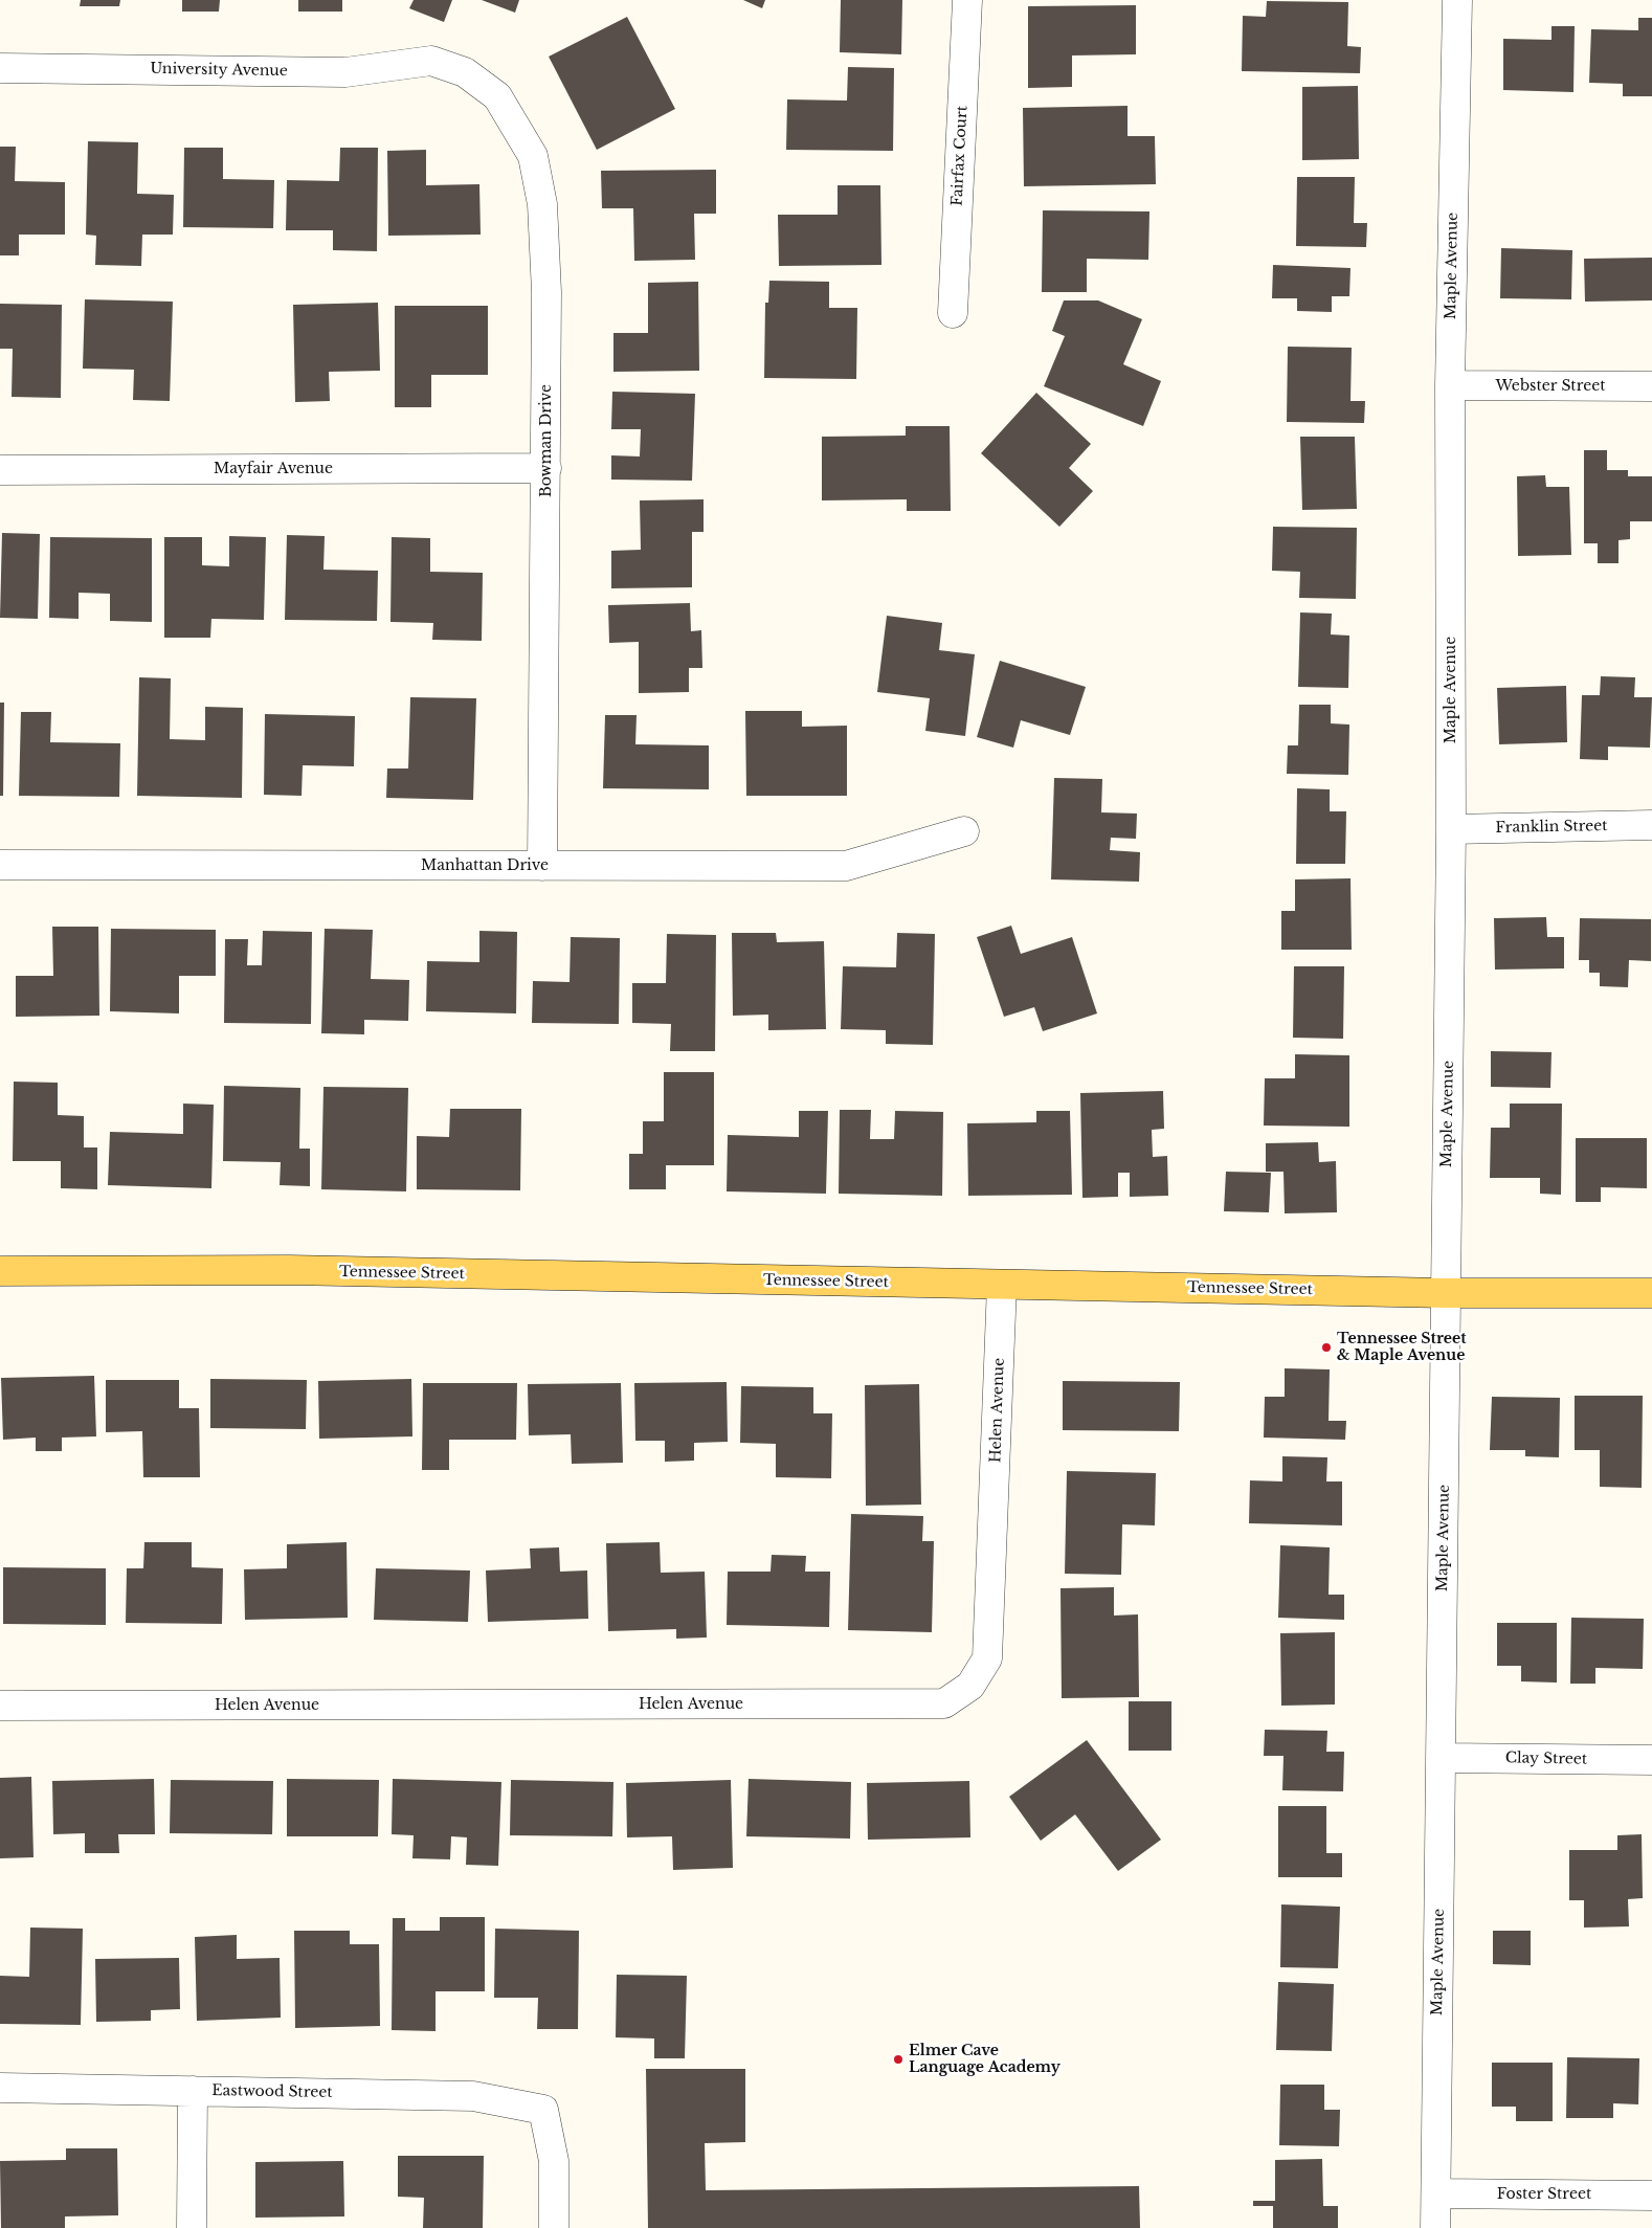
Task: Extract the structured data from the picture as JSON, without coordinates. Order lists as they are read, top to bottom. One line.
{"streets":{"main road":["Tennessee Street"],"street":["University Avenue","Fairfax Court","Maple Avenue","Webster Street","Bowman Drive","Mayfair Avenue","Franklin Street","Manhattan Drive","Helen Avenue","Clay Street","Eastwood Street","Foster Street"]},"crossings":[["University Avenue","Bowman Drive"],["Maple Avenue","Webster Street"],["Maple Avenue","Franklin Street"],["Maple Avenue","Tennessee Street"],["Maple Avenue","Clay Street"],["Maple Avenue","Foster Street"],["Bowman Drive","Mayfair Avenue"],["Bowman Drive","Manhattan Drive"],["Tennessee Street","Helen Avenue"]],"places":["Tennessee Street & Maple Avenue","Elmer Cave Language Academy"]}
